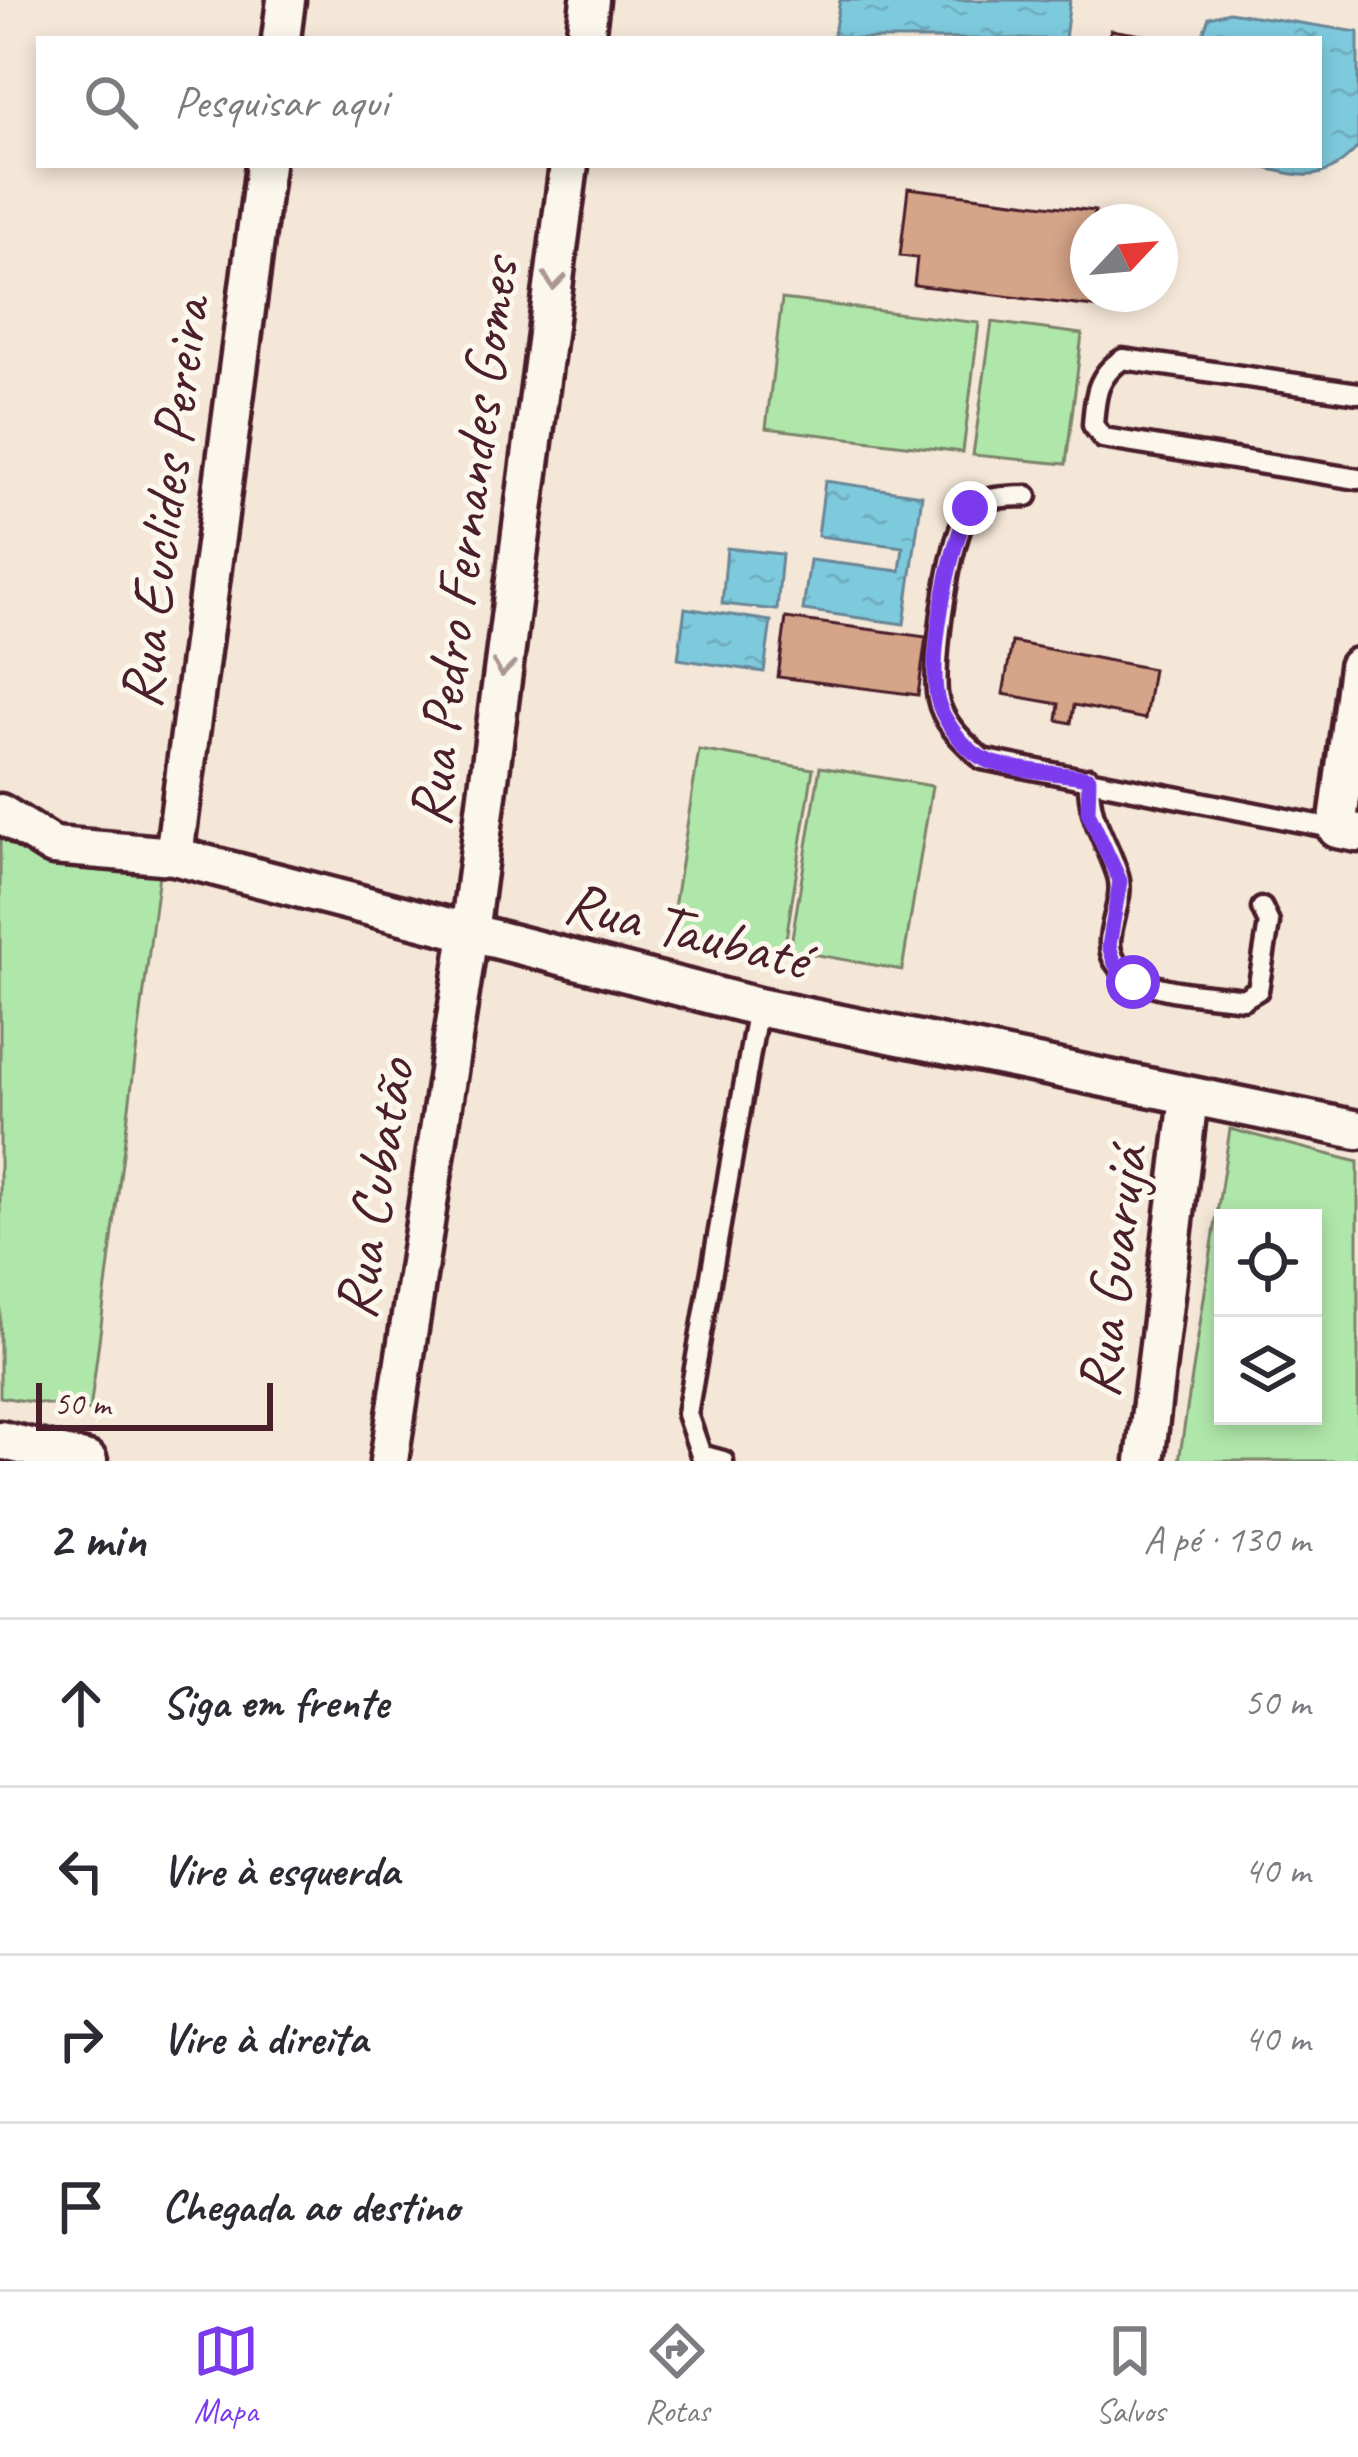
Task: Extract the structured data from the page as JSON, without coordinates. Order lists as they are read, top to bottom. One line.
{"streets":{"street":["Rua Euclides Pereira","Rua Pedro Fernandes Gomes","Rua Taubaté","Rua Cubatão","Rua Guarujá"]},"crossings":[["Rua Euclides Pereira","Rua Taubaté"],["Rua Pedro Fernandes Gomes","Rua Taubaté"],["Rua Pedro Fernandes Gomes","Rua Cubatão"],["Rua Taubaté","Rua Cubatão"],["Rua Taubaté","Rua Guarujá"]],"one_way":["Rua Pedro Fernandes Gomes"],"scale_bar":"50 m","north":"top right","page":{"search":"Pesquisar aqui","scale":"50 m","heading":["2 min","A pé · 130 m"],"list":[["Siga em frente","50 m"],["Vire à esquerda","40 m"],["Vire à direita","40 m"],"Chegada ao destino"],"nav":["Mapa","Rotas","Salvos"]}}
